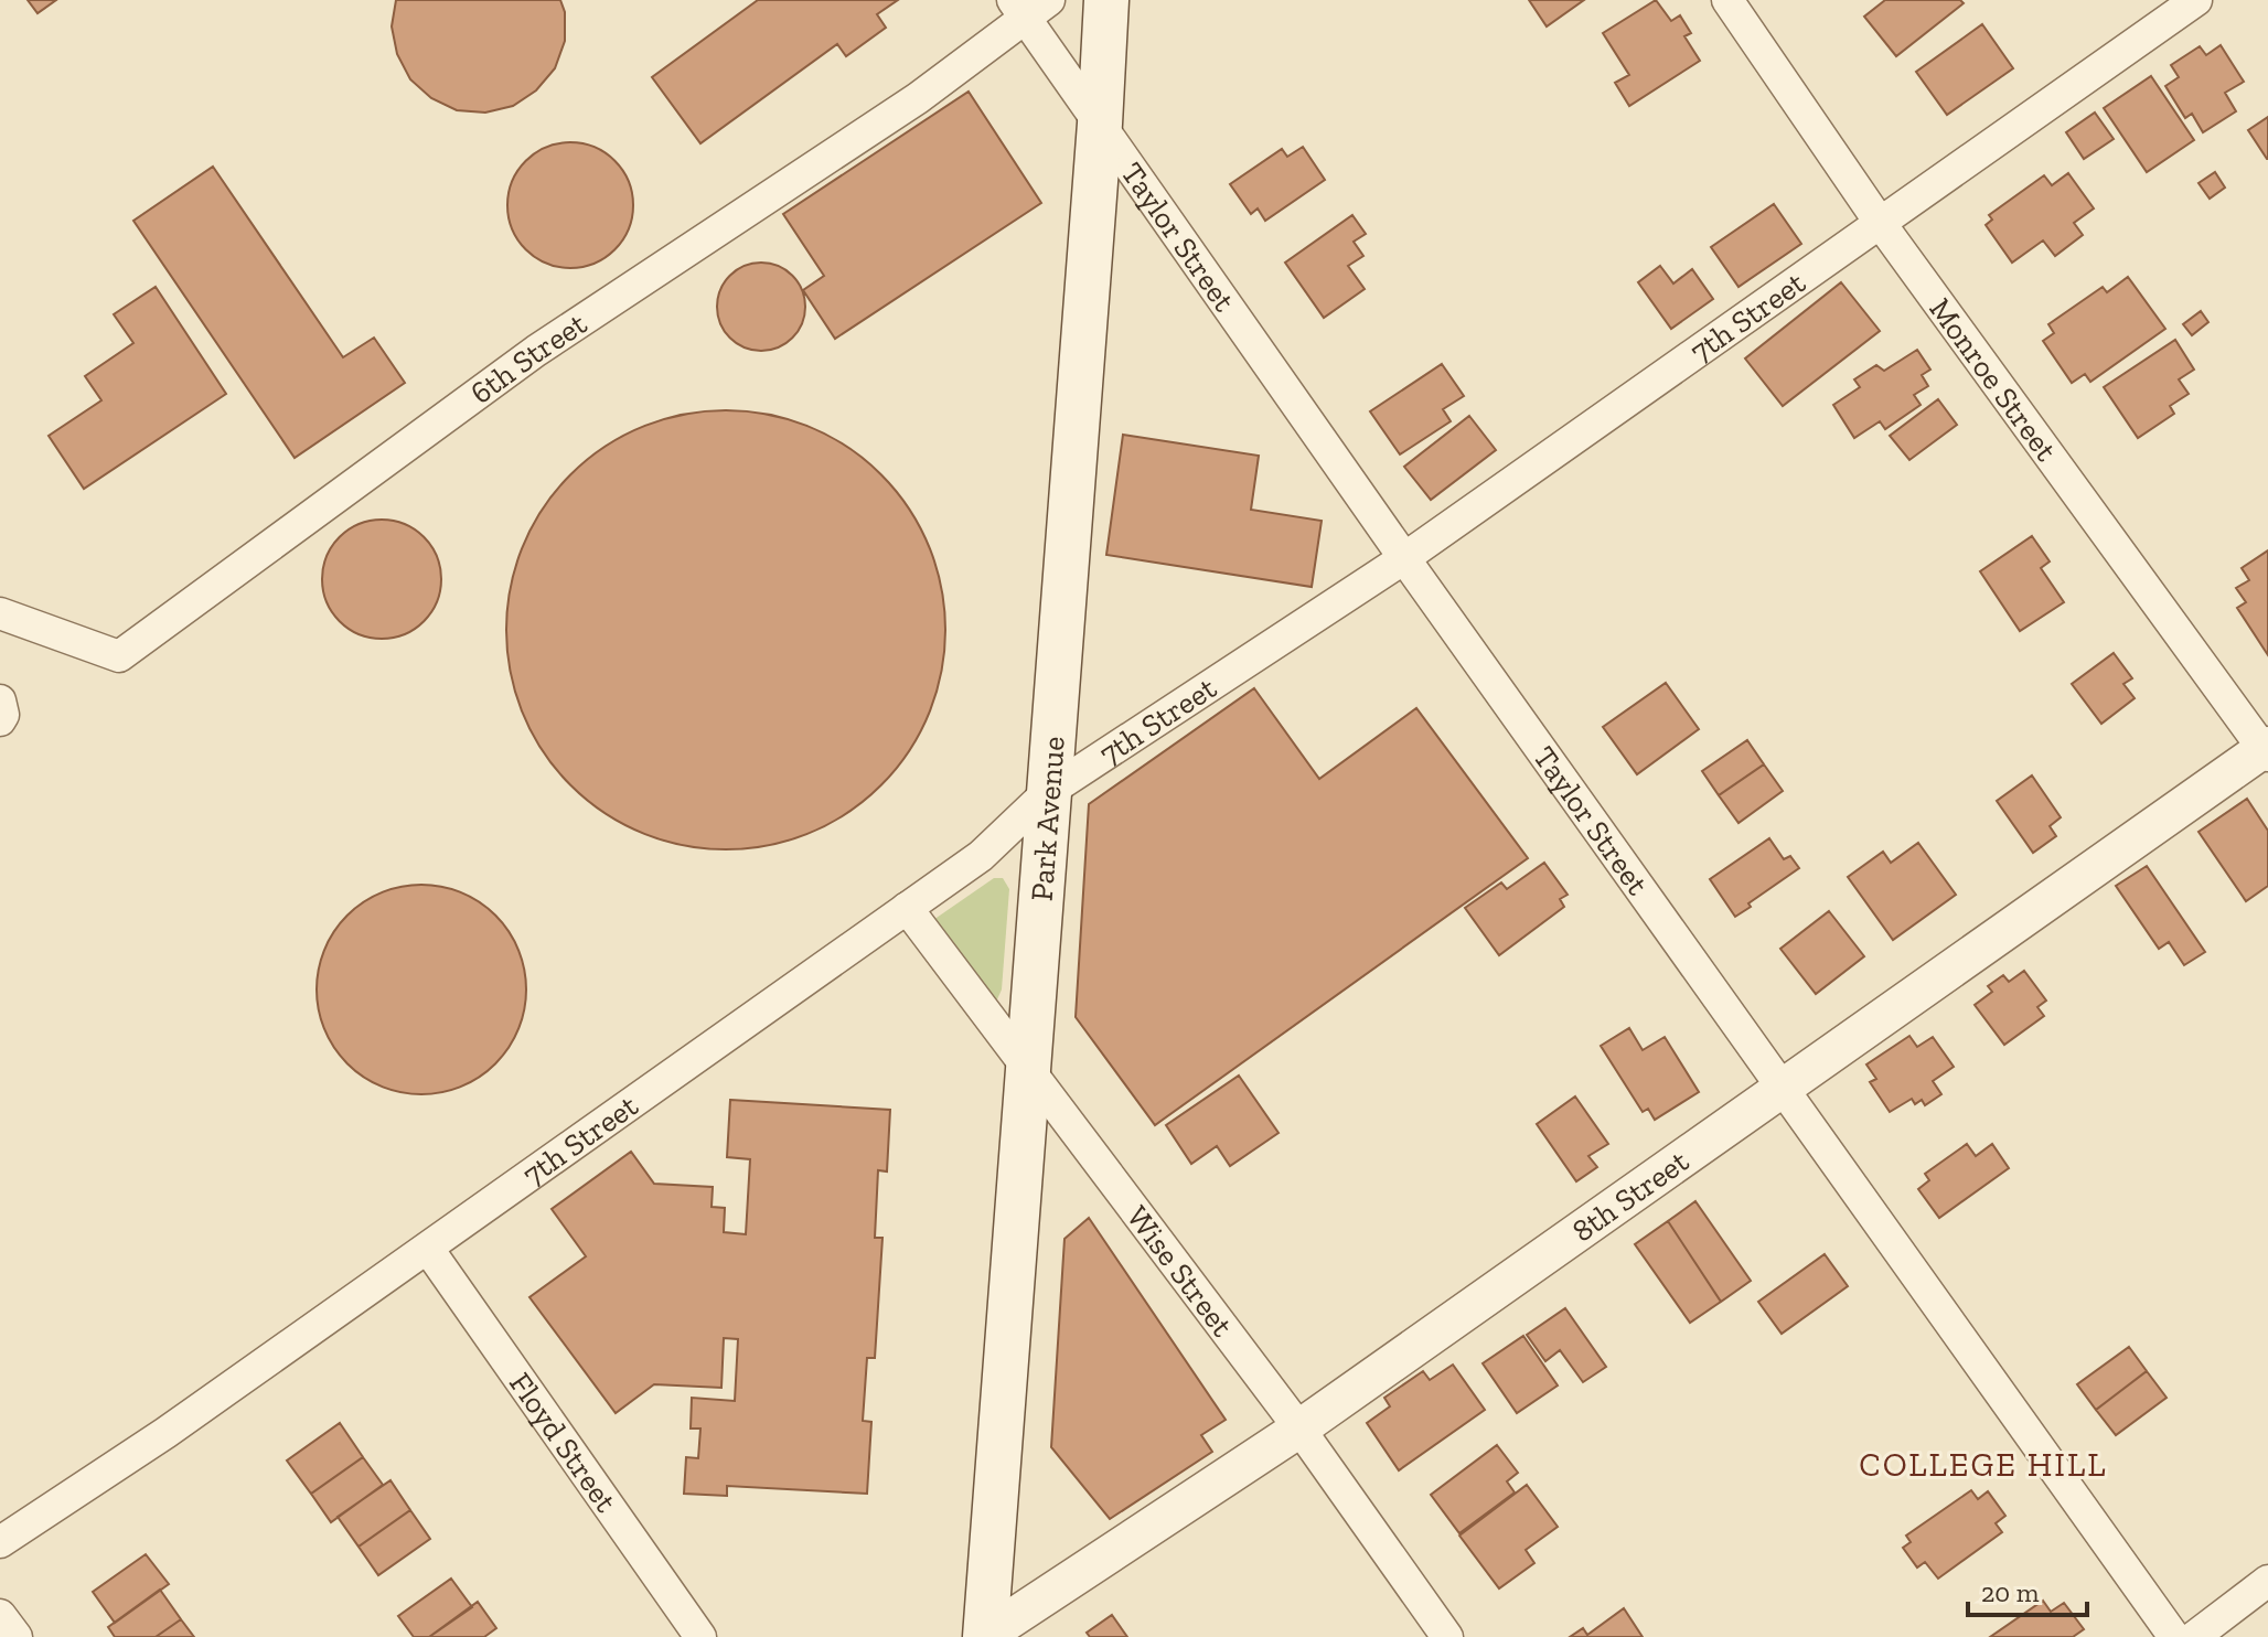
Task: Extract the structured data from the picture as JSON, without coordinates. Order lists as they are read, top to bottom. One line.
{"streets":{"main road":["Park Avenue"],"street":["Taylor Street","7th Street","6th Street","Monroe Street","8th Street","Wise Street","Floyd Street"]},"crossings":[["Taylor Street","7th Street"],["Taylor Street","6th Street"],["Taylor Street","Park Avenue"],["Taylor Street","8th Street"],["7th Street","Monroe Street"],["7th Street","Park Avenue"],["7th Street","Wise Street"],["7th Street","Floyd Street"],["Monroe Street","8th Street"],["Park Avenue","8th Street"],["Park Avenue","Wise Street"],["8th Street","Wise Street"]],"districts":["COLLEGE HILL"],"scale_bar":"20 m"}
